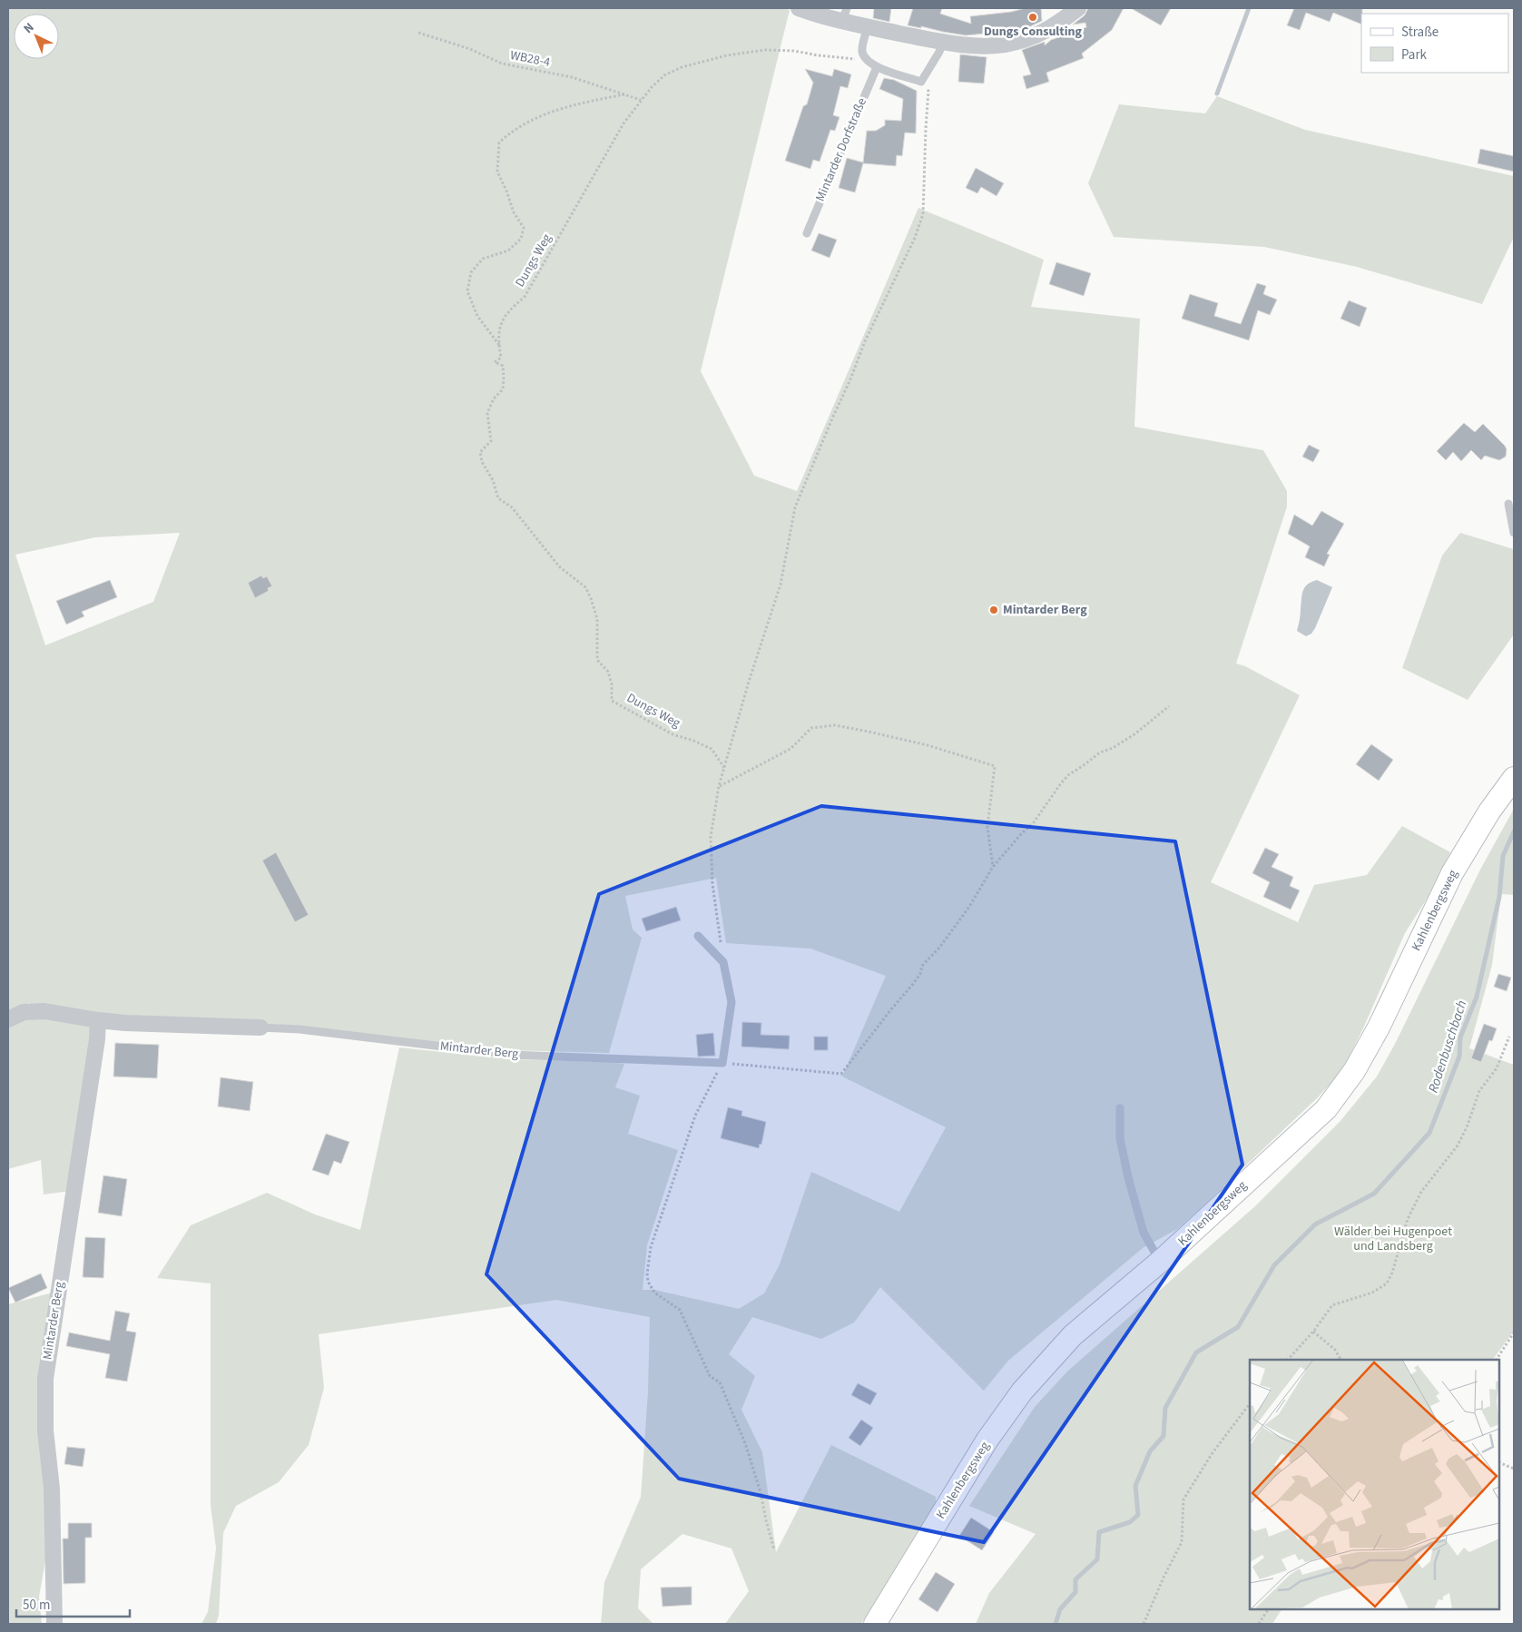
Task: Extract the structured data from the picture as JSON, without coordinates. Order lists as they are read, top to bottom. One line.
{"streets":{"street":["Kahlenbergsweg","Mintarder Berg"],"lane":["Mintarder Dorfstraße"],"path":["WB28-4","Dungs Weg"]},"crossings":[["WB28-4","Dungs Weg"]],"water":["Rodenbuschbach"],"parks":["Wälder bei Hugenpoet und Landsberg"],"places":["Dungs Consulting","Mintarder Berg"],"legend":["Straße","Park"],"scale_bar":"50 m","north":"top left"}
